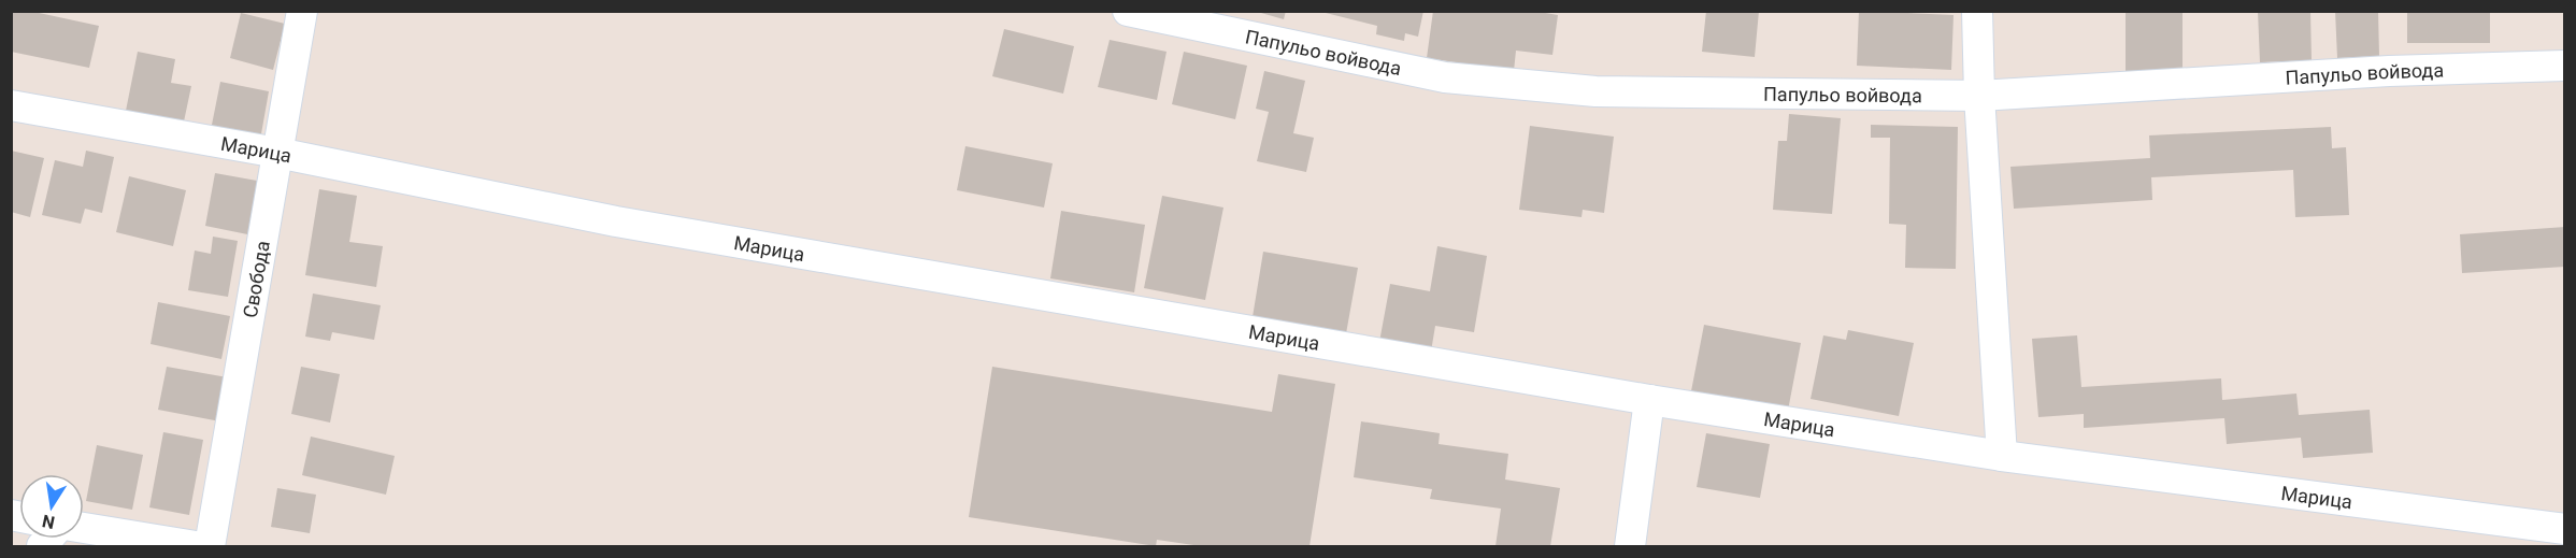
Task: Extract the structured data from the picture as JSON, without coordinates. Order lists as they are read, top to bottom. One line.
{"streets":{"street":["Папульо войвода","Марица","Свобода"]},"crossings":[["Марица","Свобода"]],"north":"bottom"}
